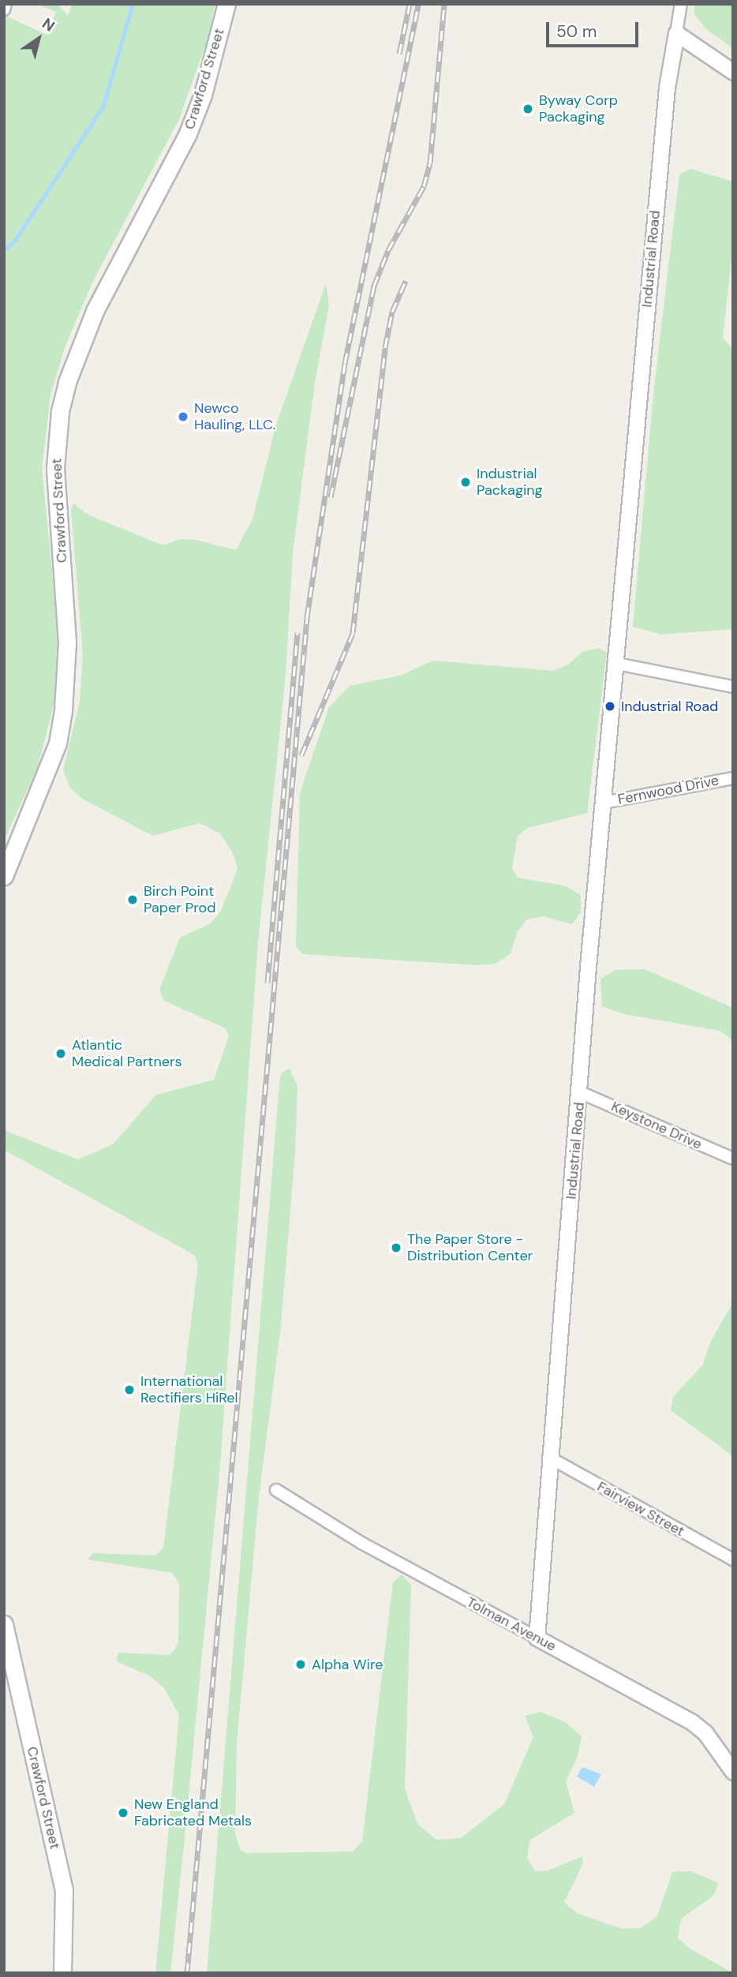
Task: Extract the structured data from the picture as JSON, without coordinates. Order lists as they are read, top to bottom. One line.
{"streets":{"main road":["Crawford Street"],"street":["Industrial Road","Fernwood Drive","Keystone Drive","Fairview Street","Tolman Avenue"]},"crossings":[["Industrial Road","Fernwood Drive"],["Industrial Road","Keystone Drive"],["Industrial Road","Fairview Street"],["Industrial Road","Tolman Avenue"]],"places":["Byway Corp Packaging","Newco Hauling, LLC.","Industrial Packaging","Industrial Road","Birch Point Paper Prod","Atlantic Medical Partners","The Paper Store - Distribution Center","International Rectifiers HiRel","Alpha Wire","New England Fabricated Metals"],"scale_bar":"50 m","north":"top right"}
